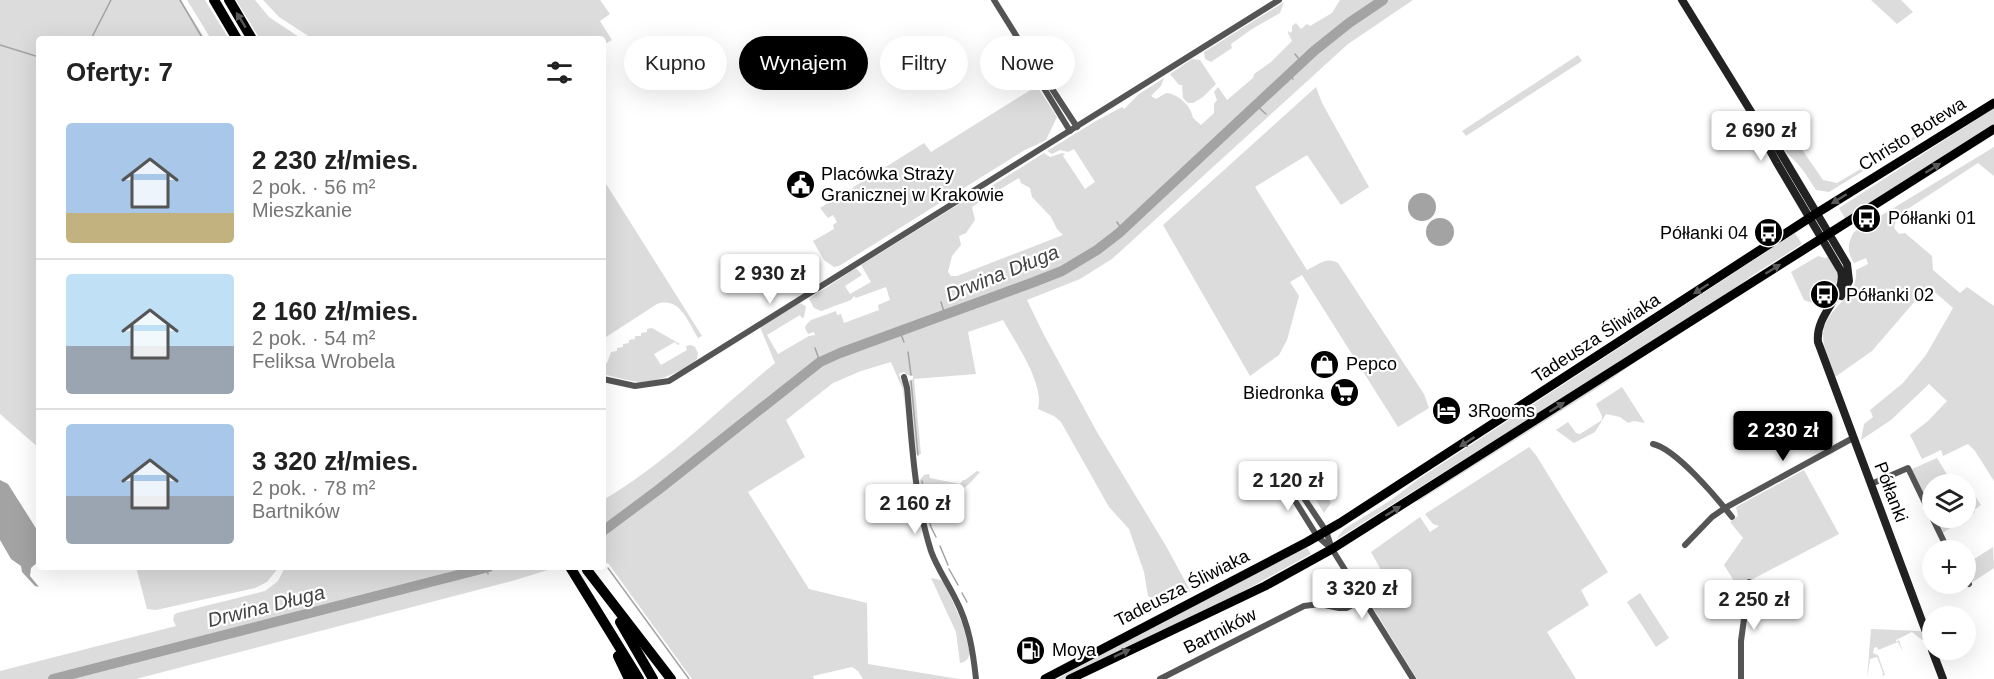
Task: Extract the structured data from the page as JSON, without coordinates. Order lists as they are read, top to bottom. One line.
{"streets":{"main road":["Christo Botewa","Tadeusza Śliwiaka"],"street":["Półłanki","Bartników"]},"crossings":[["Christo Botewa","Tadeusza Śliwiaka"],["Christo Botewa","Półłanki"],["Tadeusza Śliwiaka","Półłanki"]],"water":["Drwina Długa"],"places":{"public building":["Placówka Straży Granicznej w Krakowie"],"bus stop":["Półłanki 01","Półłanki 04","Półłanki 02"],"shop":["Pepco"],"supermarket":["Biedronka"],"hotel":["3Rooms"],"fuel station":["Moya"]},"page":{"chip":["Kupno","Wynajem","Filtry","Nowe"],"heading":"Oferty: 7","list":[{"name":"2 230 zł/mies.","note":"2 pok. · 56 m² · Mieszkanie"},{"name":"2 160 zł/mies.","note":"2 pok. · 54 m² · Feliksa Wrobela"},{"name":"3 320 zł/mies.","note":"2 pok. · 78 m² · Bartników"}],"price":["2 690 zł","2 930 zł","2 230 zł","2 120 zł","2 160 zł","3 320 zł","2 250 zł"],"map_buttons":["+","−"]}}
